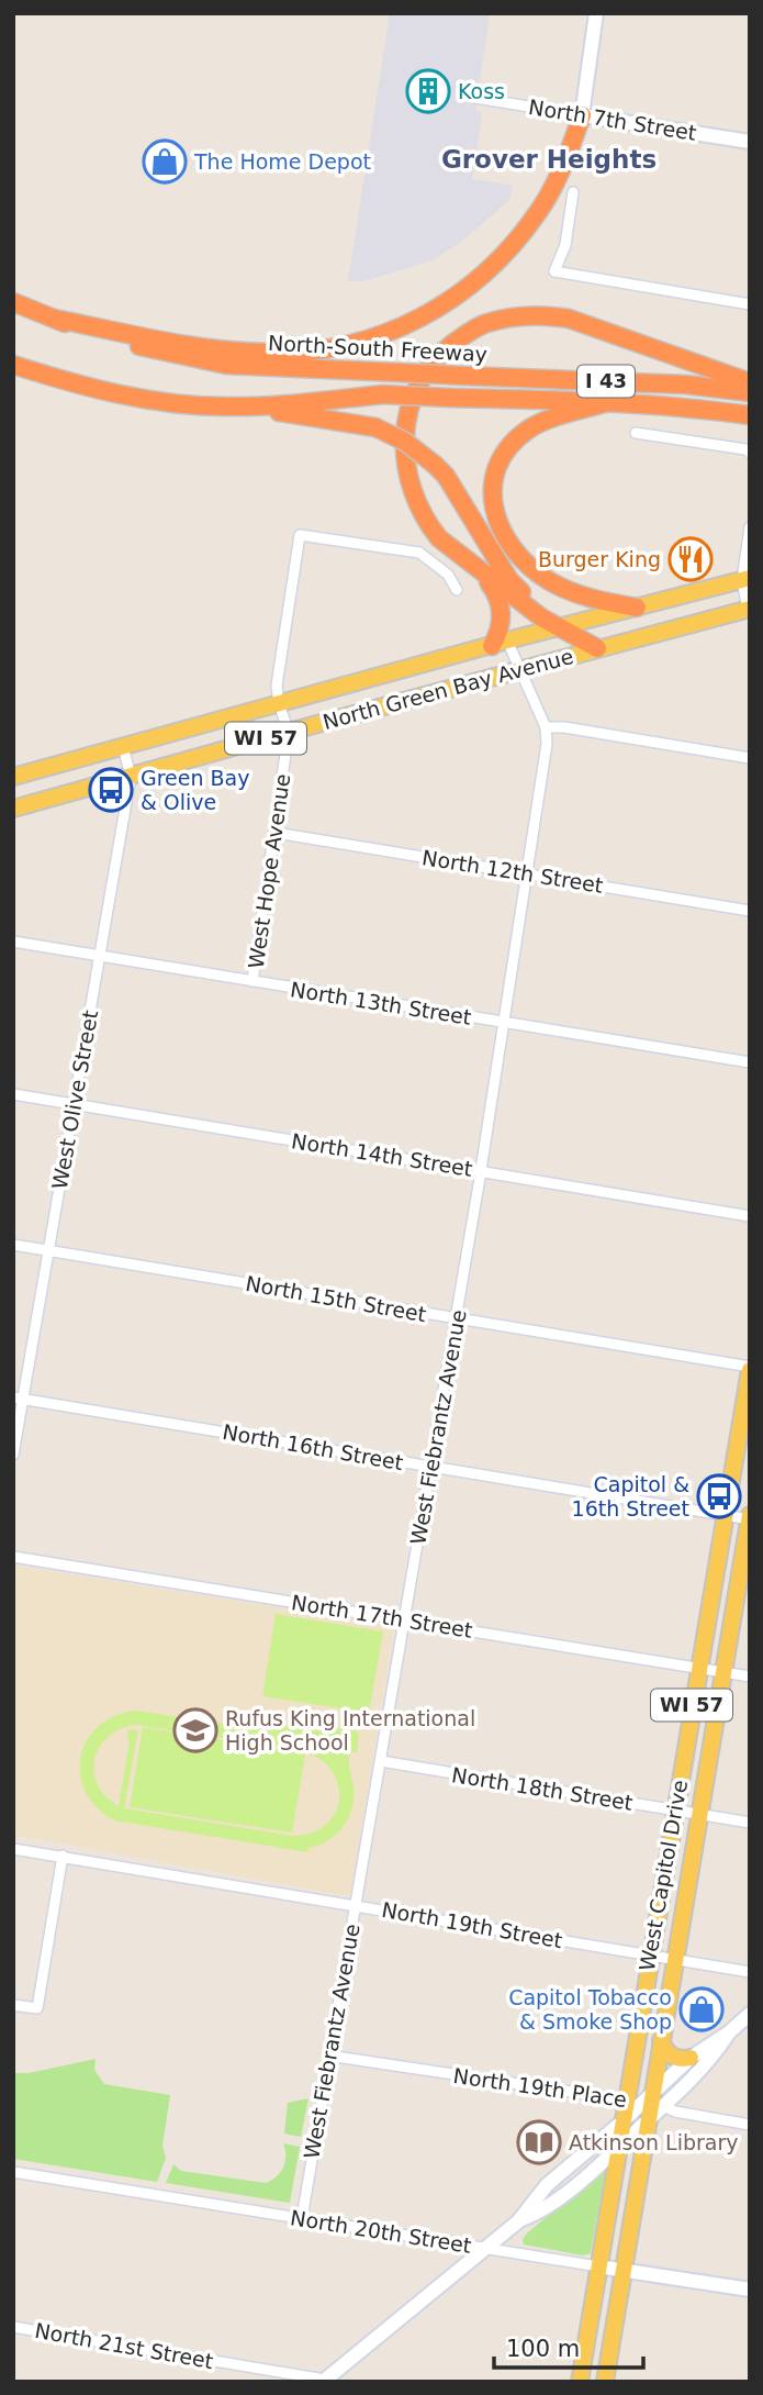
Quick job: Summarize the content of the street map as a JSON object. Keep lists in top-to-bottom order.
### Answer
{
  "streets": {
    "highway": ["North-South Freeway", "I 43"],
    "main road": ["North Green Bay Avenue", "WI 57", "West Capitol Drive"],
    "street": [
      "North 7th Street",
      "West Hope Avenue",
      "North 12th Street",
      "North 13th Street",
      "West Olive Street",
      "North 14th Street",
      "North 15th Street",
      "West Fiebrantz Avenue",
      "North 16th Street",
      "North 17th Street",
      "North 18th Street",
      "North 19th Street",
      "North 19th Place",
      "North 20th Street",
      "North 21st Street"
    ]
  },
  "crossings": [
    ["North Green Bay Avenue", "West Hope Avenue"],
    ["North Green Bay Avenue", "West Olive Street"],
    ["North Green Bay Avenue", "West Fiebrantz Avenue"],
    ["West Hope Avenue", "North 12th Street"],
    ["West Hope Avenue", "North 13th Street"],
    ["North 12th Street", "West Fiebrantz Avenue"],
    ["North 13th Street", "West Olive Street"],
    ["North 13th Street", "West Fiebrantz Avenue"],
    ["West Olive Street", "North 14th Street"],
    ["West Olive Street", "North 15th Street"],
    ["West Olive Street", "North 16th Street"],
    ["North 14th Street", "West Fiebrantz Avenue"],
    ["North 15th Street", "West Fiebrantz Avenue"],
    ["North 15th Street", "West Capitol Drive"],
    ["West Fiebrantz Avenue", "North 16th Street"],
    ["West Fiebrantz Avenue", "North 17th Street"],
    ["West Fiebrantz Avenue", "North 18th Street"],
    ["West Fiebrantz Avenue", "North 19th Street"],
    ["West Fiebrantz Avenue", "North 19th Place"],
    ["West Fiebrantz Avenue", "North 20th Street"],
    ["North 16th Street", "West Capitol Drive"],
    ["North 17th Street", "West Capitol Drive"],
    ["North 18th Street", "West Capitol Drive"],
    ["West Capitol Drive", "North 19th Street"],
    ["West Capitol Drive", "North 19th Place"],
    ["West Capitol Drive", "North 20th Street"]
  ],
  "districts": ["Grover Heights"],
  "places": {
    "building": ["Koss"],
    "shop": ["The Home Depot", "Capitol Tobacco & Smoke Shop"],
    "restaurant": ["Burger King"],
    "bus stop": ["Green Bay & Olive", "Capitol & 16th Street"],
    "school or university": ["Rufus King International High School"],
    "library": ["Atkinson Library"]
  },
  "scale_bar": "100 m"
}
